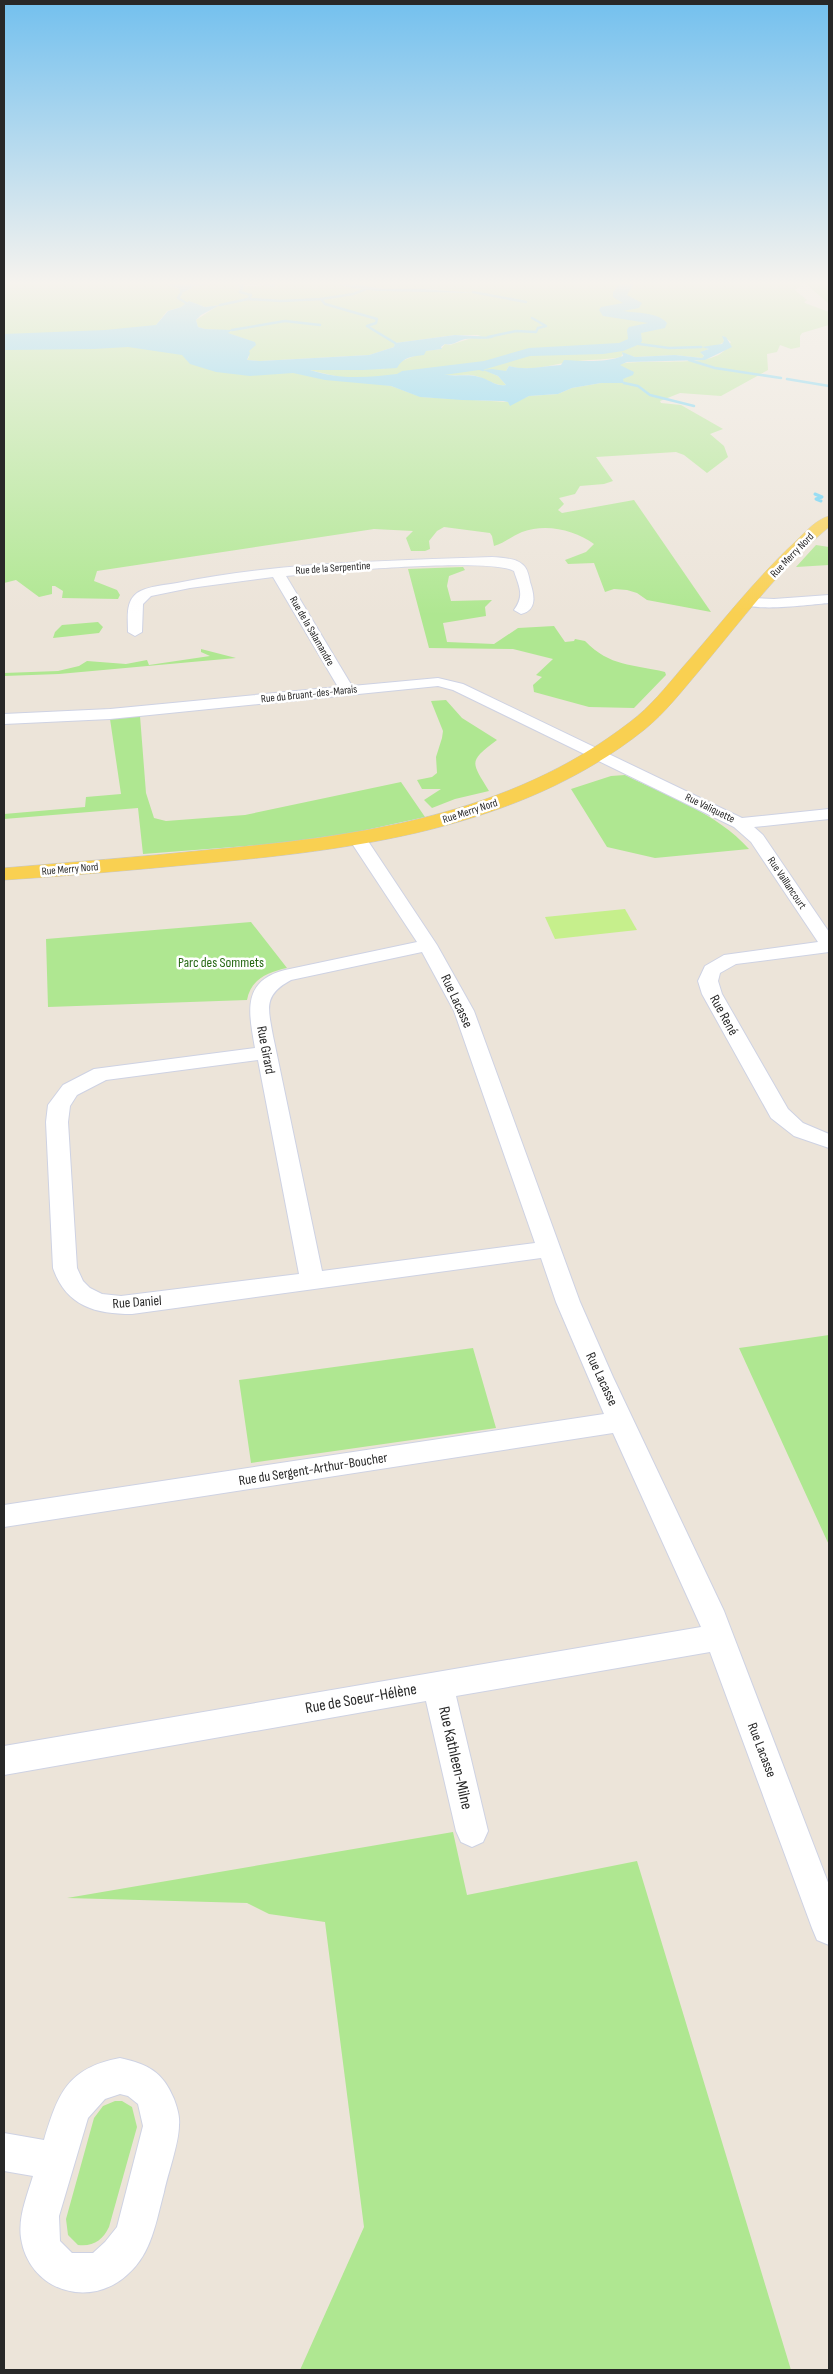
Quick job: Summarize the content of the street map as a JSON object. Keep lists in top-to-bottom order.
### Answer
{
  "streets": {
    "main road": ["Rue Merry Nord"],
    "street": [
      "Rue de la Serpentine",
      "Rue de la Salamandre",
      "Rue du Bruant-des-Marais",
      "Rue Valiquette",
      "Rue Vaillancourt",
      "Rue Lacasse",
      "Rue René",
      "Rue Girard",
      "Rue Daniel",
      "Rue du Sergent-Arthur-Boucher",
      "Rue de Soeur-Hélène",
      "Rue Kathleen-Milne"
    ]
  },
  "crossings": [
    ["Rue Merry Nord", "Rue du Bruant-des-Marais"],
    ["Rue Merry Nord", "Rue Valiquette"],
    ["Rue Merry Nord", "Rue Lacasse"],
    ["Rue de la Serpentine", "Rue de la Salamandre"],
    ["Rue de la Salamandre", "Rue du Bruant-des-Marais"],
    ["Rue du Bruant-des-Marais", "Rue Valiquette"],
    ["Rue Valiquette", "Rue Vaillancourt"],
    ["Rue Vaillancourt", "Rue René"],
    ["Rue Lacasse", "Rue Girard"],
    ["Rue Lacasse", "Rue Daniel"],
    ["Rue Lacasse", "Rue du Sergent-Arthur-Boucher"],
    ["Rue Lacasse", "Rue de Soeur-Hélène"],
    ["Rue Girard", "Rue Daniel"],
    ["Rue de Soeur-Hélène", "Rue Kathleen-Milne"]
  ],
  "parks": ["Parc des Sommets"]
}
